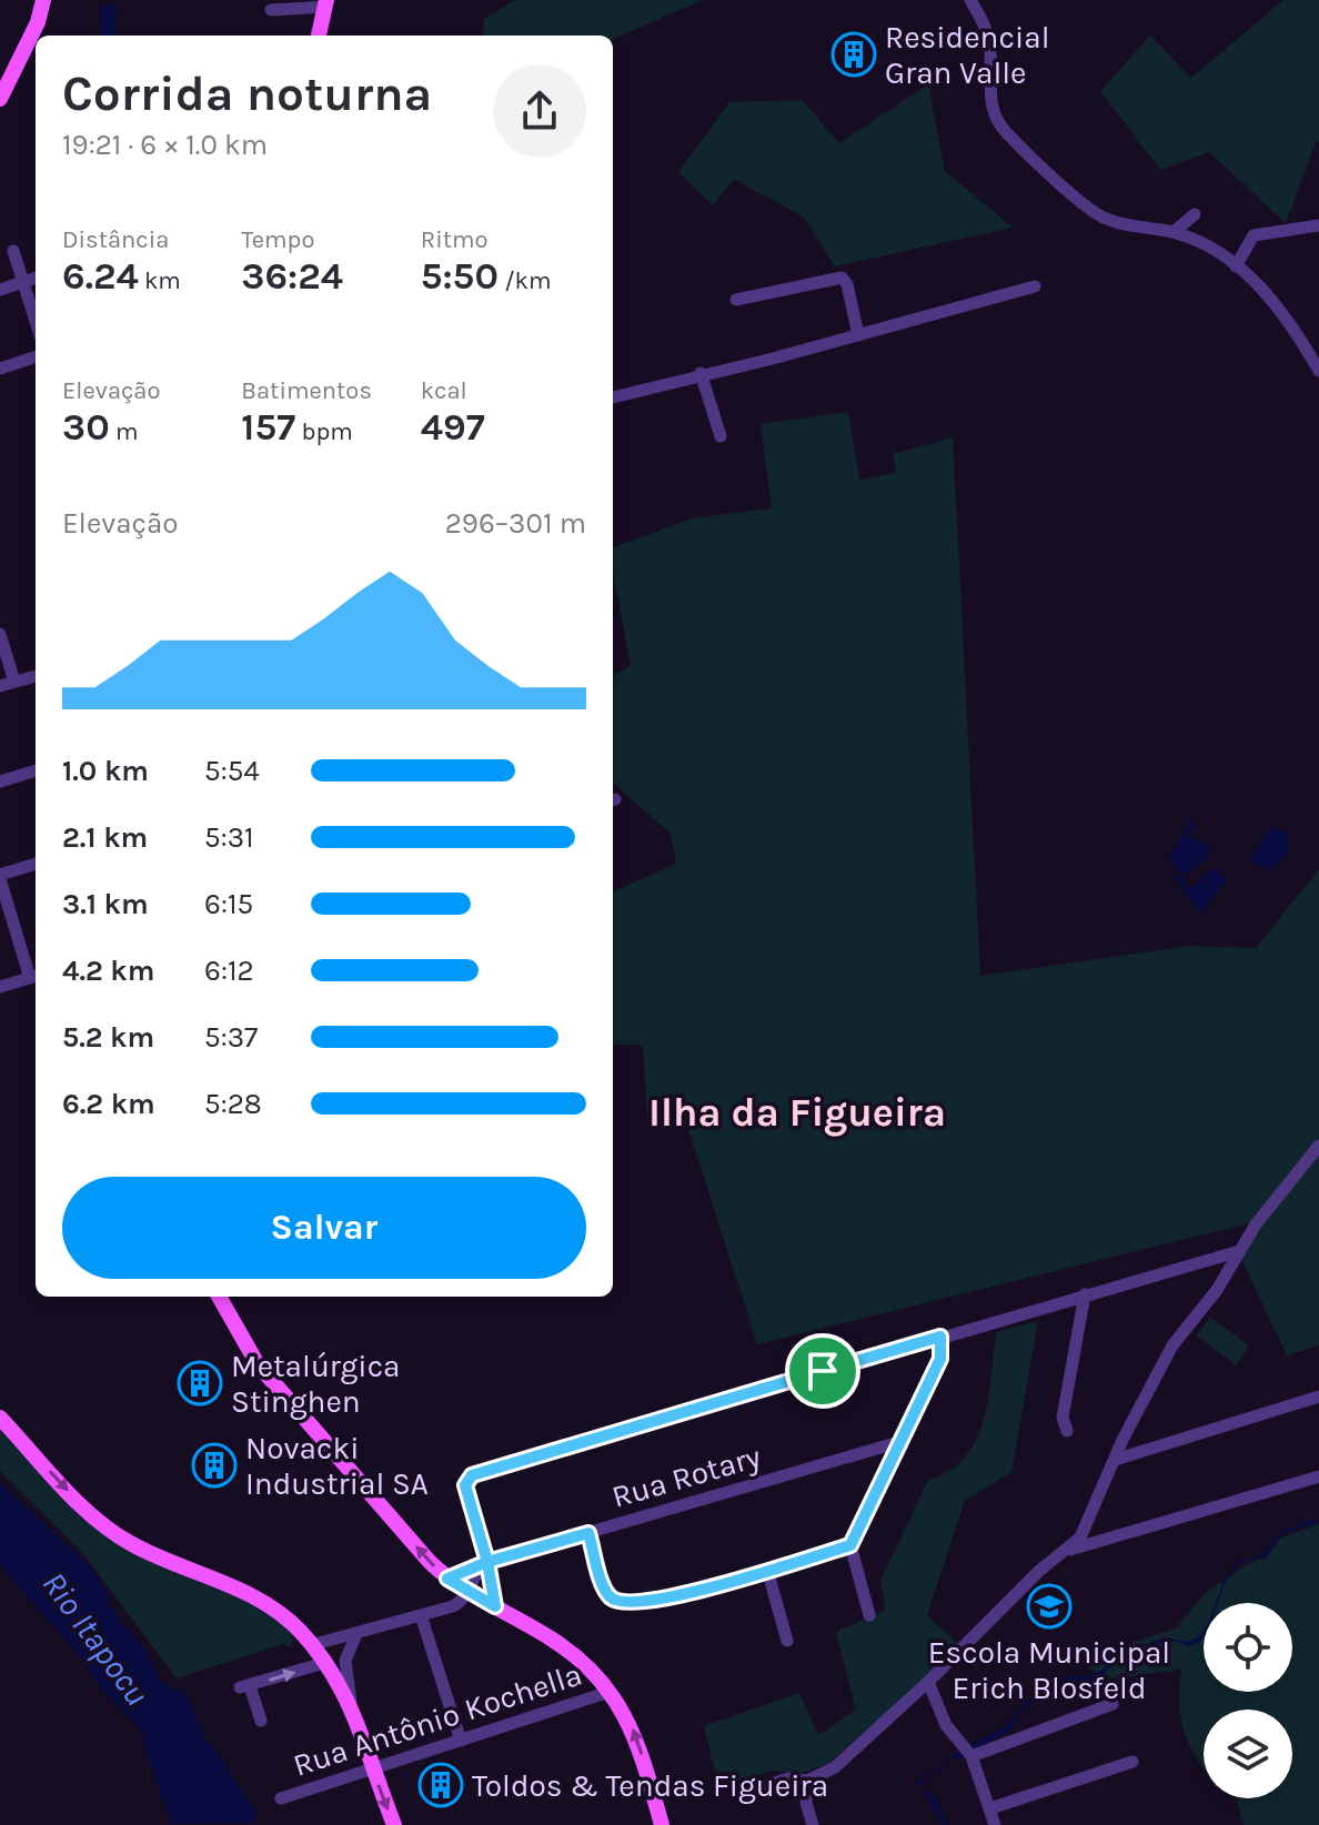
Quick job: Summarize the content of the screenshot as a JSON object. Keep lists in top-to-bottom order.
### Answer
{
  "streets": {
    "street": ["Rua Rotary", "Rua Antônio Kochella"]
  },
  "districts": ["Ilha da Figueira"],
  "water": ["Rio Itapocu"],
  "places": {
    "building": [
      "Residencial Gran Valle",
      "Metalúrgica Stinghen",
      "Novacki Industrial SA",
      "Toldos & Tendas Figueira"
    ],
    "school or university": ["Escola Municipal Erich Blosfeld"]
  },
  "page": {
    "heading": ["Corrida noturna", "19:21 · 6 × 1.0 km"],
    "stats": [
      ["Distância", "6.24 km"],
      ["Tempo", "36:24"],
      ["Ritmo", "5:50 /km"],
      ["Elevação", "30 m"],
      ["Batimentos", "157 bpm"],
      ["kcal", "497"]
    ],
    "chart": ["Elevação", "296–301 m"],
    "list": [
      {
        "name": "1.0 km",
        "note": "5:54"
      },
      {
        "name": "2.1 km",
        "note": "5:31"
      },
      {
        "name": "3.1 km",
        "note": "6:15"
      },
      {
        "name": "4.2 km",
        "note": "6:12"
      },
      {
        "name": "5.2 km",
        "note": "5:37"
      },
      {
        "name": "6.2 km",
        "note": "5:28"
      }
    ],
    "buttons": "Salvar"
  }
}
